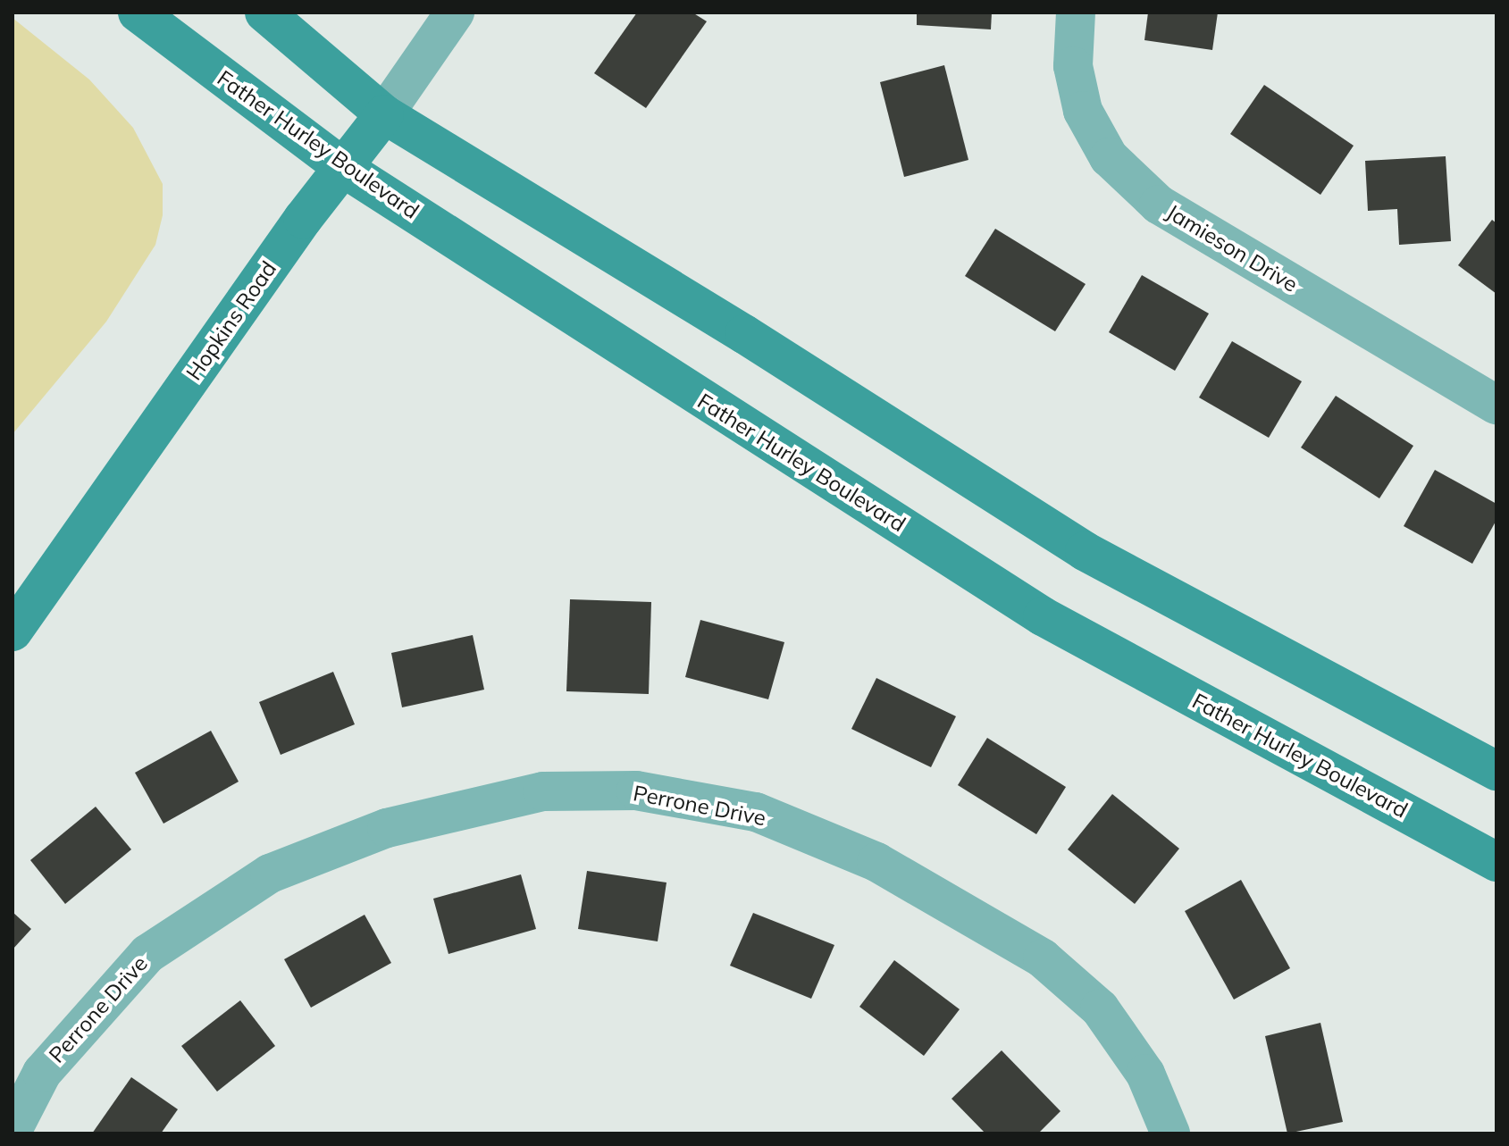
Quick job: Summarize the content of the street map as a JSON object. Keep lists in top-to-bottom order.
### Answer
{
  "streets": {
    "main road": ["Father Hurley Boulevard", "Hopkins Road"],
    "street": ["Jamieson Drive", "Perrone Drive"]
  },
  "crossings": [
    ["Father Hurley Boulevard", "Hopkins Road"]
  ]
}
